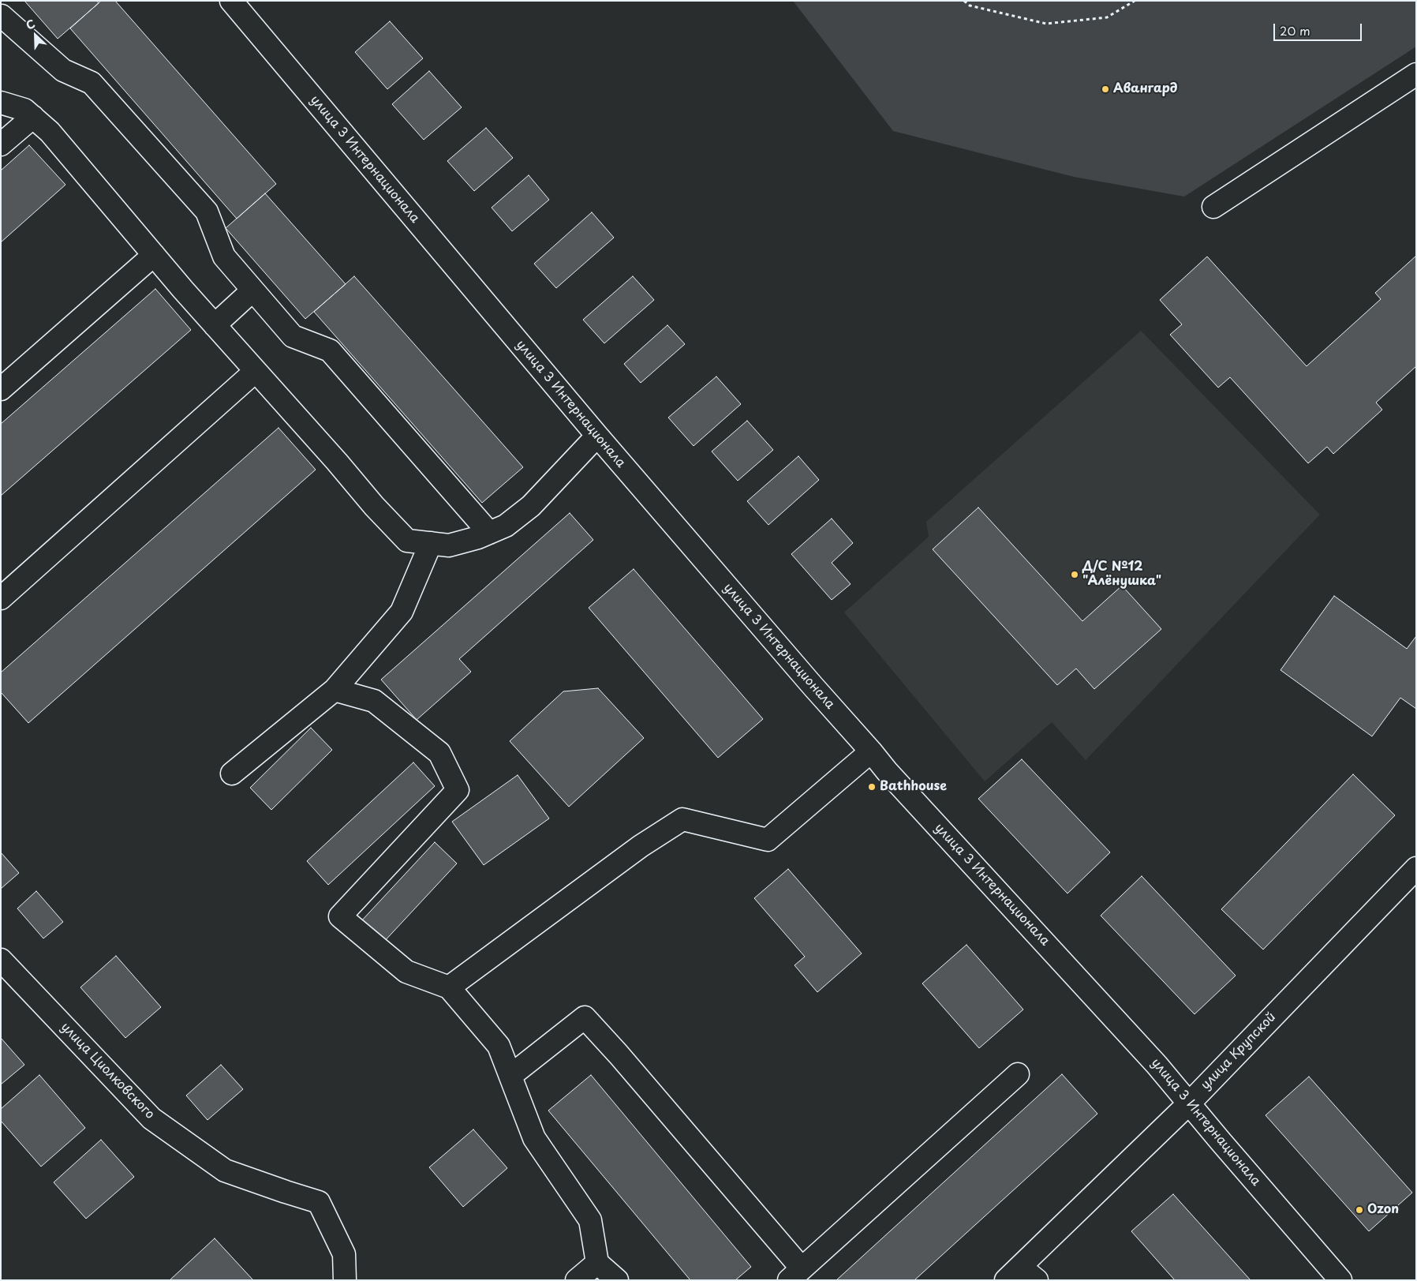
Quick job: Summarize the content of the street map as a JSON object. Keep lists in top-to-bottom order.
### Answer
{
  "streets": {
    "street": ["улица 3 Интернационала", "улица Крупской", "улица Циолковского"]
  },
  "crossings": [
    ["улица 3 Интернационала", "улица Крупской"]
  ],
  "places": [
    "Авангард",
    "Д/С №12 \"Алёнушка\"",
    "Bathhouse",
    "Ozon"
  ],
  "scale_bar": "20 m",
  "north": "top left"
}
